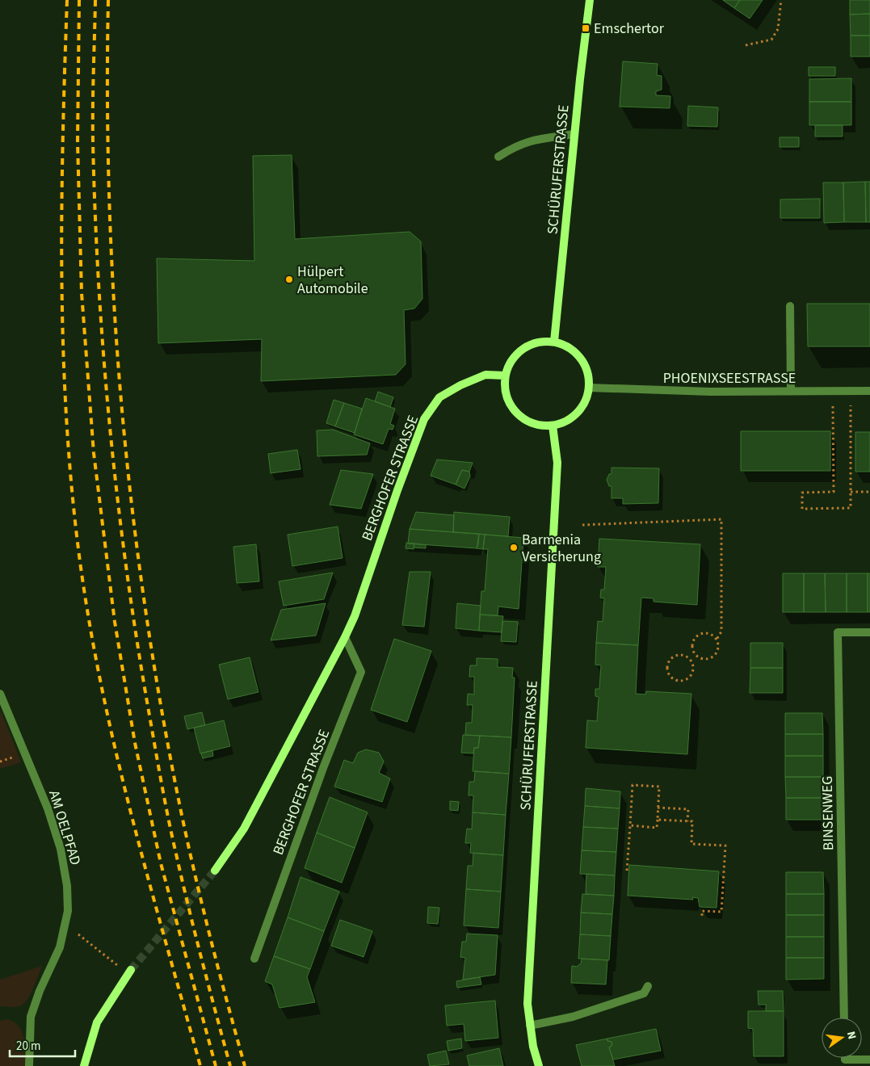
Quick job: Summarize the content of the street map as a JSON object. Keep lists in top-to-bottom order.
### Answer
{
  "streets": {
    "main road": ["SCHÜRUFERSTRASSE", "BERGHOFER STRASSE"],
    "street": ["PHOENIXSEESTRASSE", "BINSENWEG", "AM OELPFAD"]
  },
  "crossings": [
    ["SCHÜRUFERSTRASSE", "PHOENIXSEESTRASSE"],
    ["SCHÜRUFERSTRASSE", "BERGHOFER STRASSE"],
    ["PHOENIXSEESTRASSE", "BERGHOFER STRASSE"]
  ],
  "places": {
    "transit": ["Emschertor"],
    "other": ["Hülpert Automobile", "Barmenia Versicherung"]
  },
  "scale_bar": "20 m",
  "north": "right"
}
